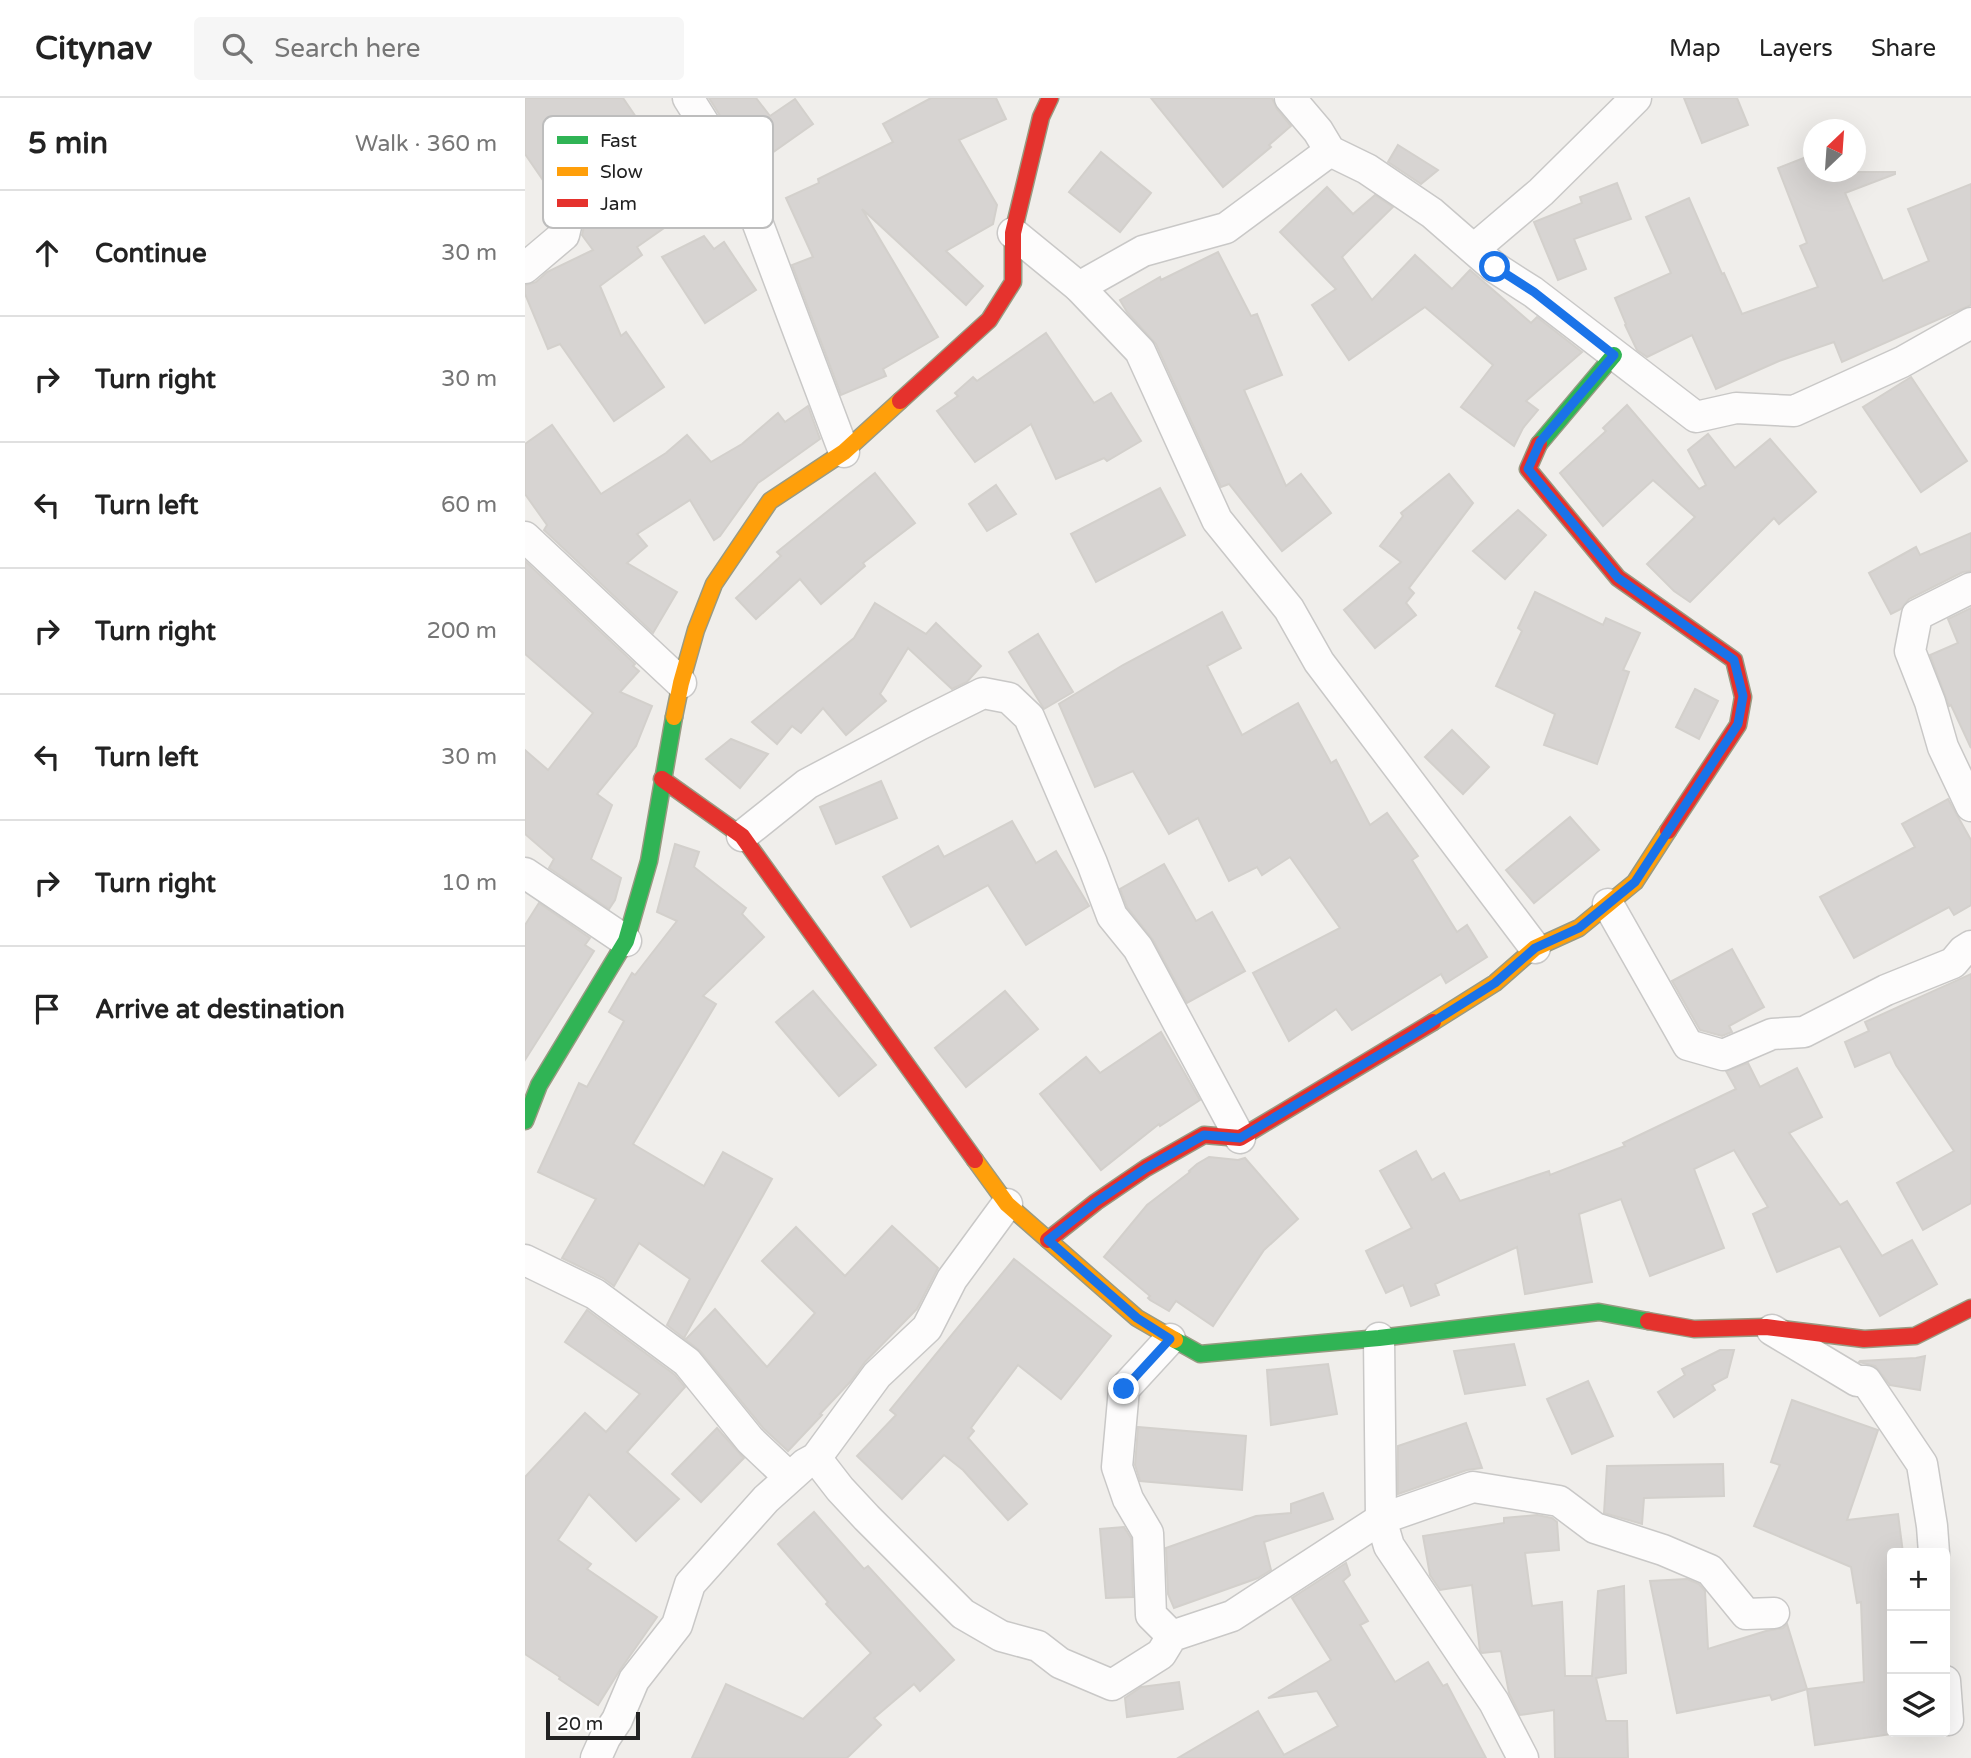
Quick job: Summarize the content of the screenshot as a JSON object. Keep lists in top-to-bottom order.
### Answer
{
  "legend": ["Fast", "Slow", "Jam"],
  "scale_bar": "20 m",
  "north": "top right",
  "page": {
    "header": "Citynav",
    "search": "Search here",
    "nav": ["Map", "Layers", "Share"],
    "heading": ["5 min", "Walk · 360 m"],
    "list": [
      ["Continue", "30 m"],
      ["Turn right", "30 m"],
      ["Turn left", "60 m"],
      ["Turn right", "200 m"],
      ["Turn left", "30 m"],
      ["Turn right", "10 m"],
      "Arrive at destination"
    ],
    "map_buttons": ["+", "−"],
    "scale": "20 m"
  }
}
